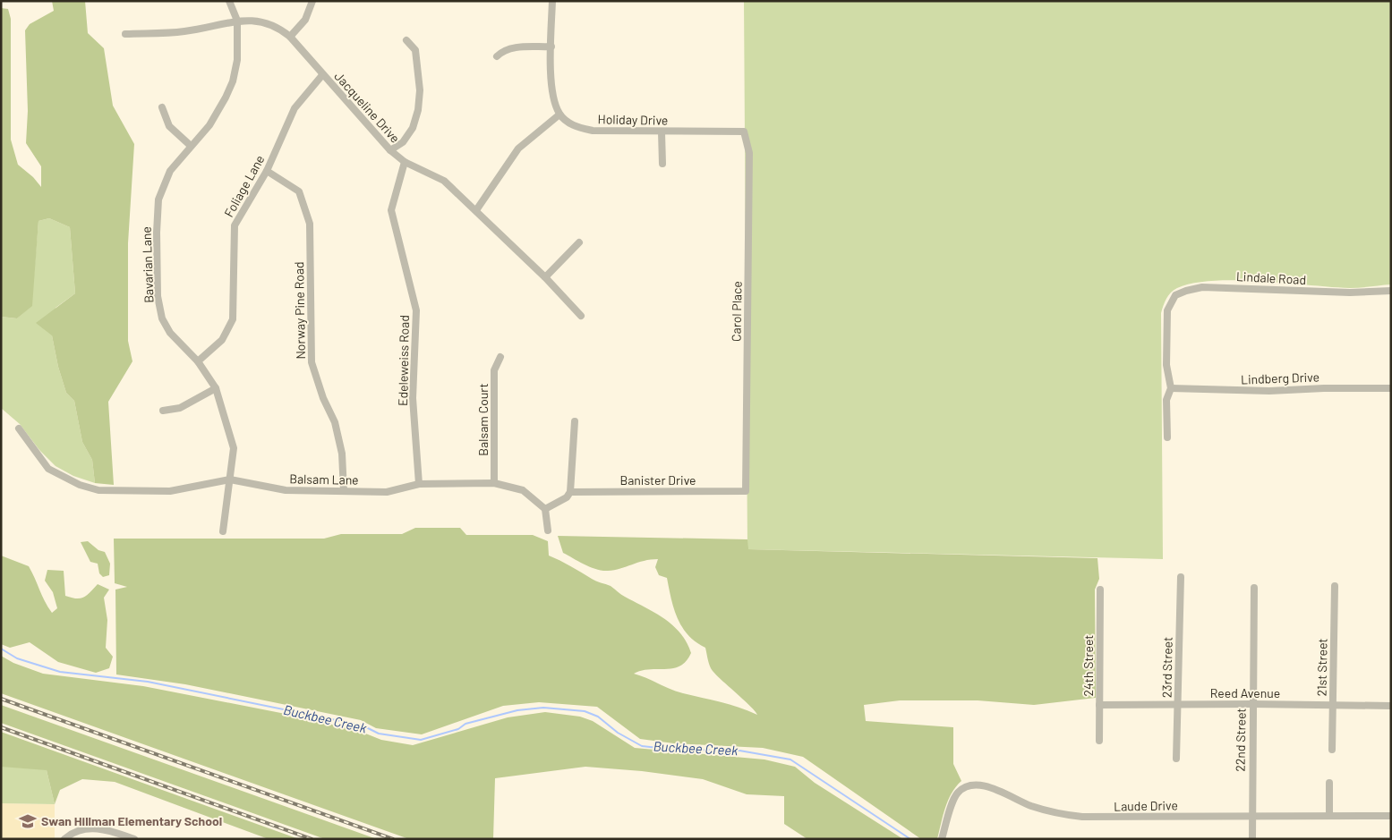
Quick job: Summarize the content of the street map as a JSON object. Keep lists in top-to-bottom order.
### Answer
{
  "streets": {
    "street": [
      "Jacqueline Drive",
      "Holiday Drive",
      "Foliage Lane",
      "Bavarian Lane",
      "Lindale Road",
      "Norway Pine Road",
      "Carol Place",
      "Edeleweiss Road",
      "Lindberg Drive",
      "Balsam Court",
      "Balsam Lane",
      "Banister Drive",
      "24th Street",
      "23rd Street",
      "21st Street",
      "Reed Avenue",
      "22nd Street",
      "Laude Drive"
    ]
  },
  "crossings": [
    ["Jacqueline Drive", "Foliage Lane"],
    ["Jacqueline Drive", "Bavarian Lane"],
    ["Jacqueline Drive", "Edeleweiss Road"],
    ["Holiday Drive", "Carol Place"],
    ["Foliage Lane", "Bavarian Lane"],
    ["Foliage Lane", "Norway Pine Road"],
    ["Bavarian Lane", "Balsam Lane"],
    ["Lindale Road", "Lindberg Drive"],
    ["Norway Pine Road", "Balsam Lane"],
    ["Carol Place", "Banister Drive"],
    ["Edeleweiss Road", "Balsam Lane"],
    ["Balsam Court", "Balsam Lane"],
    ["24th Street", "Reed Avenue"],
    ["23rd Street", "Reed Avenue"],
    ["21st Street", "Reed Avenue"],
    ["Reed Avenue", "22nd Street"],
    ["22nd Street", "Laude Drive"]
  ],
  "water": ["Buckbee Creek"],
  "places": {
    "school or university": ["Swan Hillman Elementary School"]
  }
}
